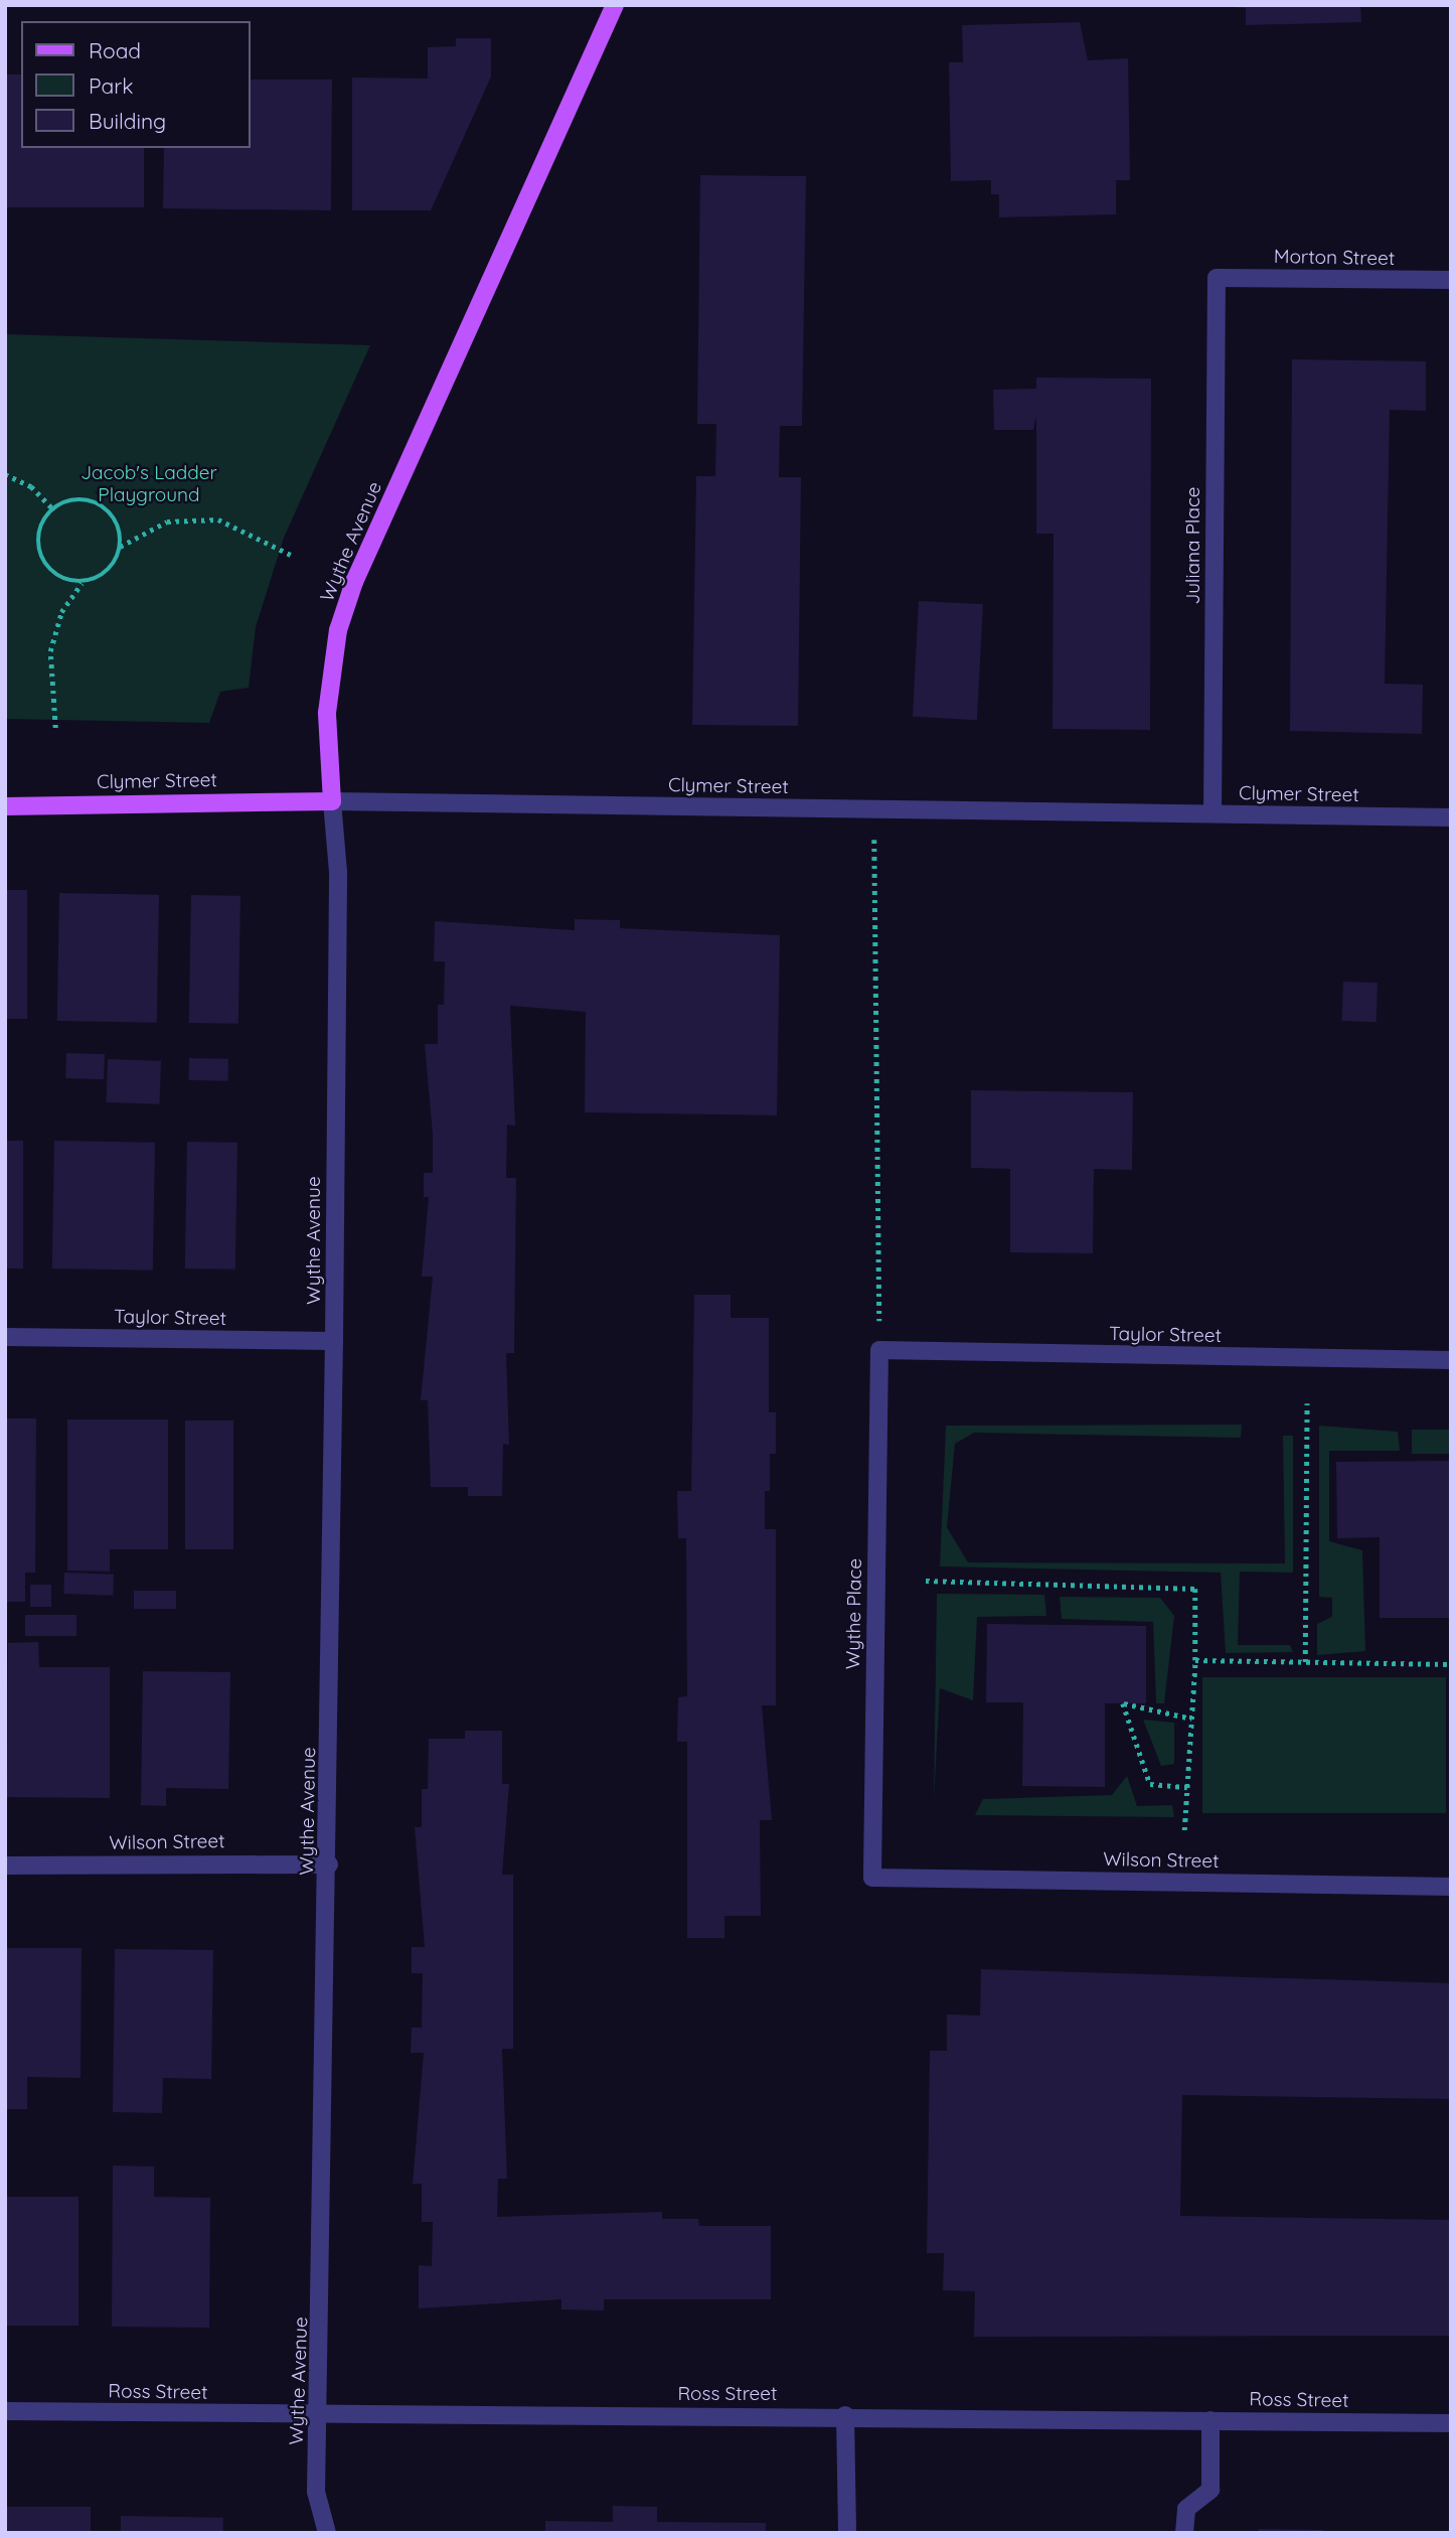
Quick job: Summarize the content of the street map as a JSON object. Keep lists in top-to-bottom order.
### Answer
{
  "streets": {
    "main road": ["Wythe Avenue", "Clymer Street"],
    "street": [
      "Morton Street",
      "Juliana Place",
      "Taylor Street",
      "Wythe Place",
      "Wilson Street",
      "Ross Street"
    ]
  },
  "crossings": [
    ["Morton Street", "Juliana Place"],
    ["Wythe Avenue", "Clymer Street"],
    ["Wythe Avenue", "Taylor Street"],
    ["Wythe Avenue", "Wilson Street"],
    ["Wythe Avenue", "Ross Street"],
    ["Juliana Place", "Clymer Street"],
    ["Taylor Street", "Wythe Place"],
    ["Wythe Place", "Wilson Street"]
  ],
  "parks": ["Jacob's Ladder Playground"],
  "legend": ["Road", "Park", "Building"]
}
